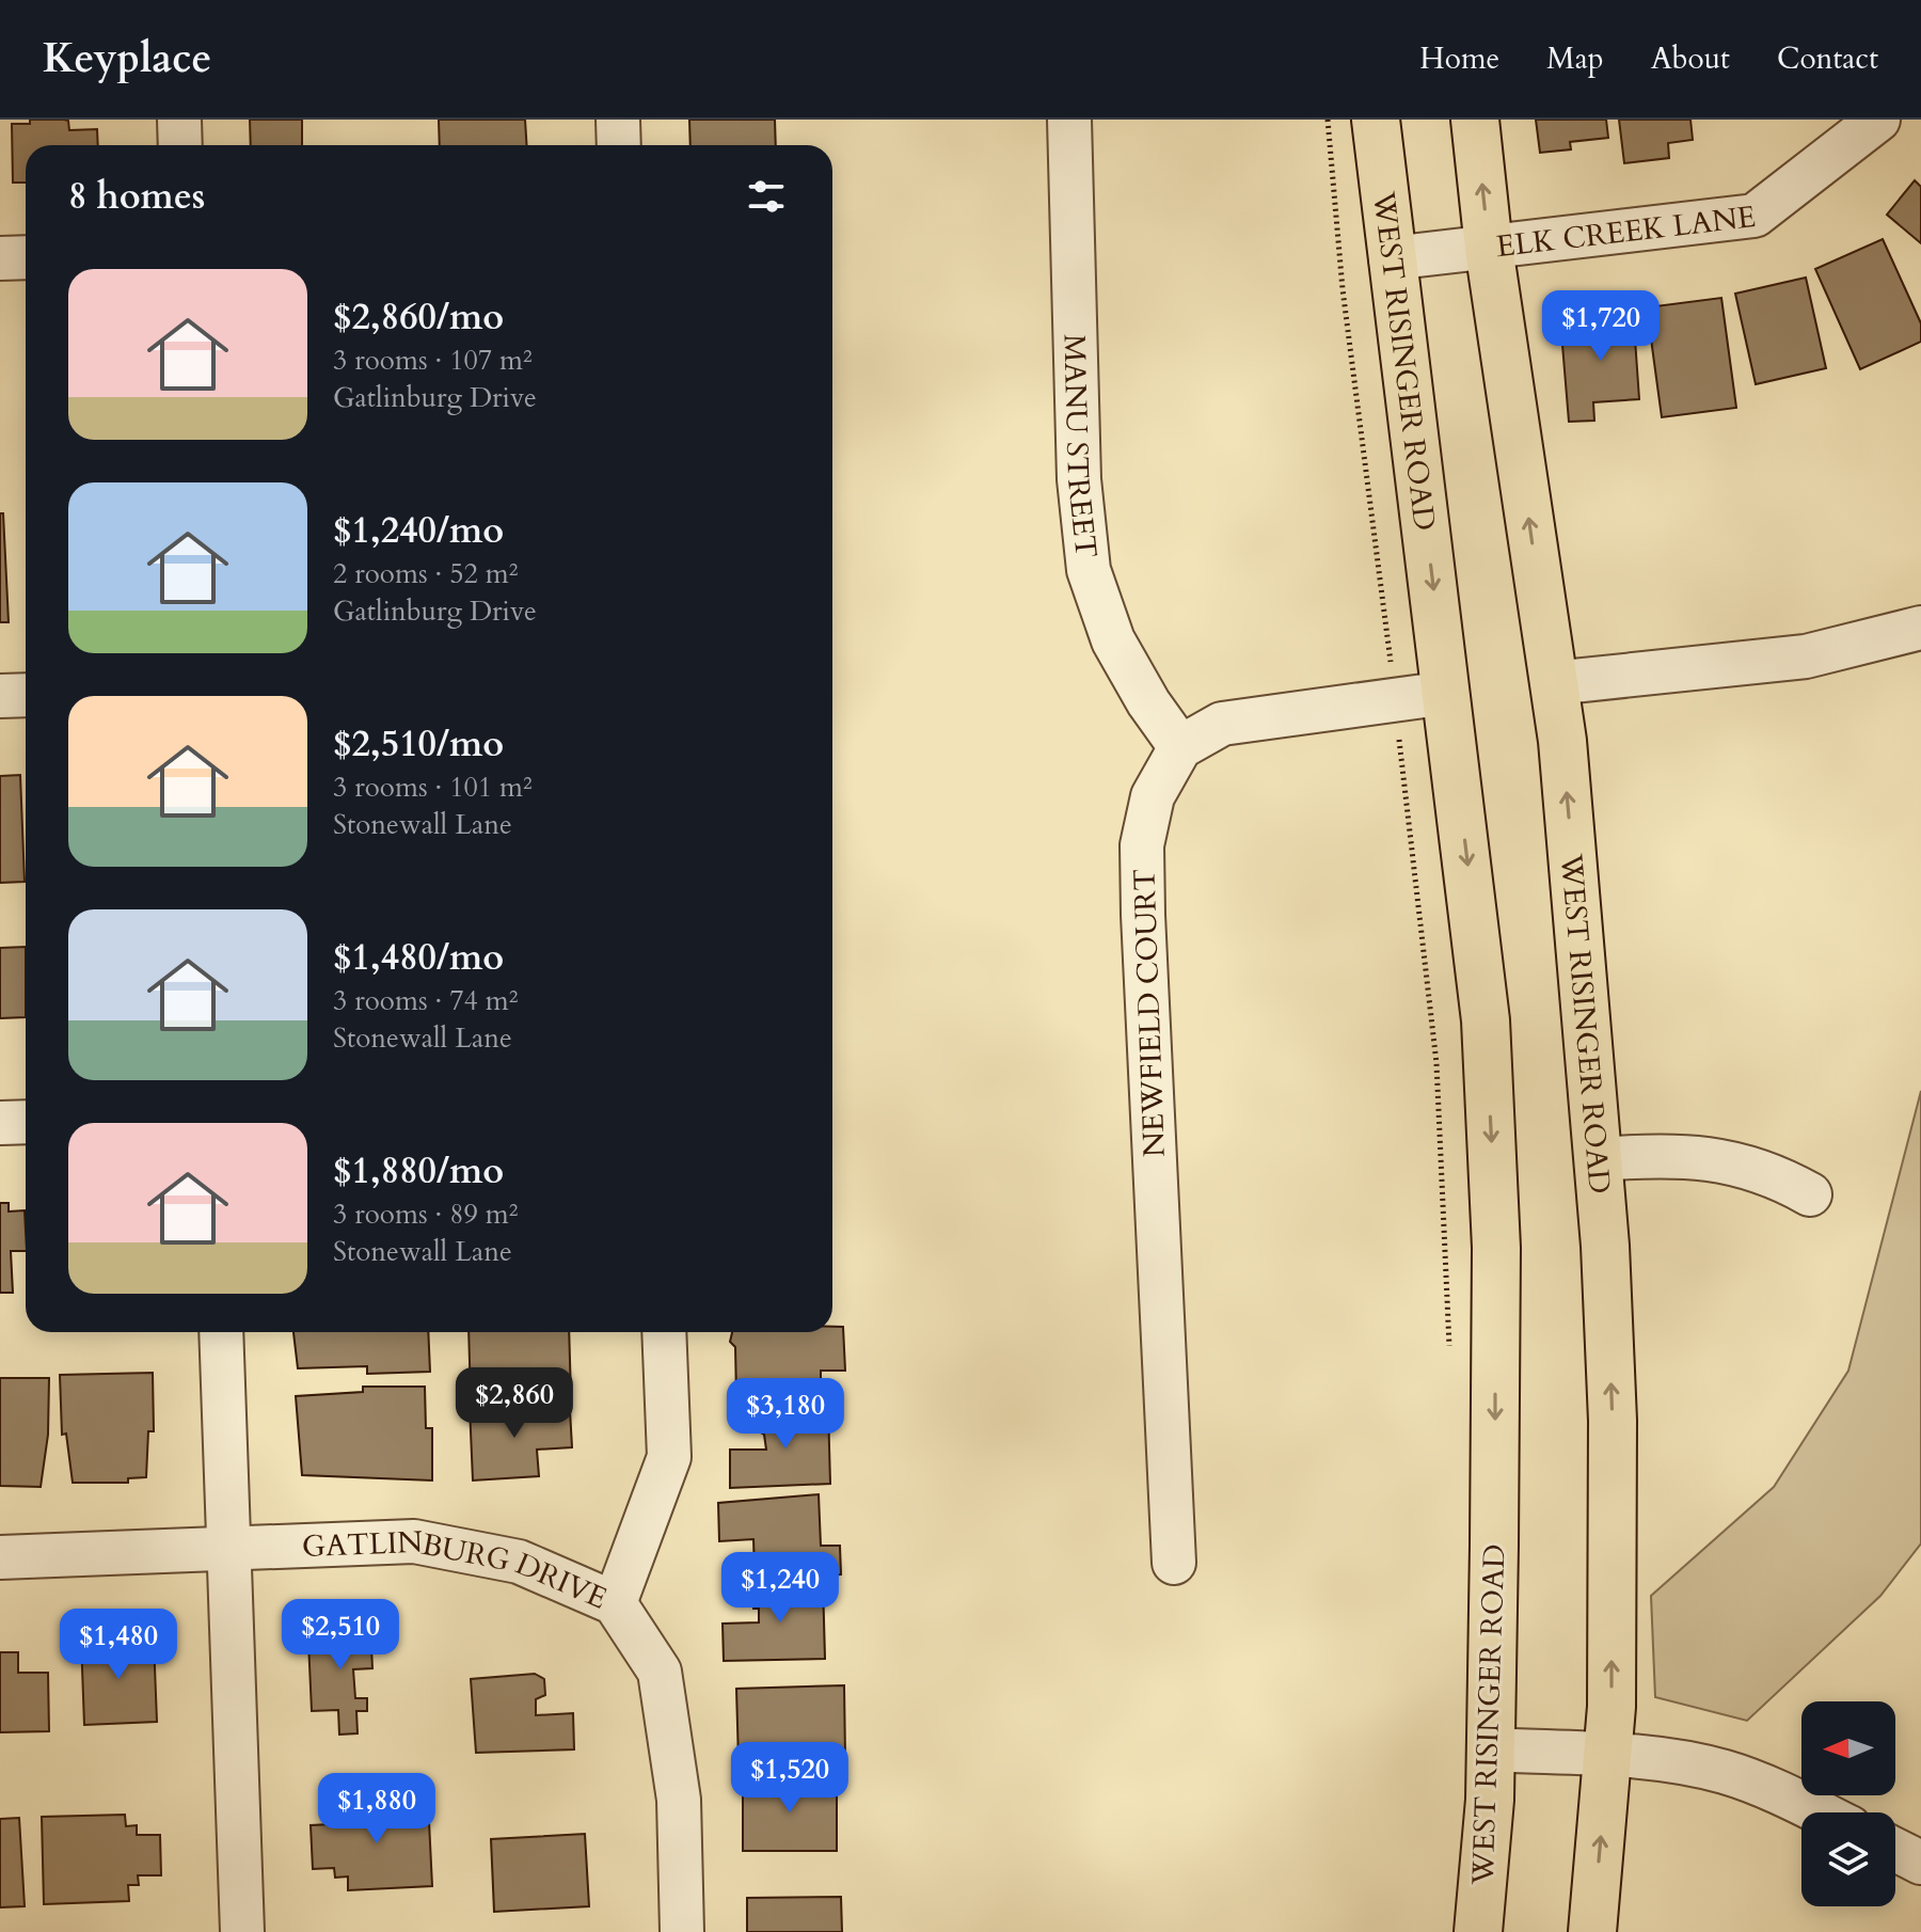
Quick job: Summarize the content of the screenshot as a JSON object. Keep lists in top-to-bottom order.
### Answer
{
  "streets": {
    "main road": ["WEST RISINGER ROAD"],
    "street": [
      "ELK CREEK LANE",
      "MANU STREET",
      "NEWFIELD COURT",
      "GATLINBURG DRIVE"
    ]
  },
  "crossings": [
    ["ELK CREEK LANE", "WEST RISINGER ROAD"],
    ["MANU STREET", "NEWFIELD COURT"]
  ],
  "north": "left",
  "page": {
    "header": "Keyplace",
    "nav": [
      "Home",
      "Map",
      "About",
      "Contact"
    ],
    "heading": "8 homes",
    "list": [
      {
        "name": "$2,860/mo",
        "note": "3 rooms · 107 m² · Gatlinburg Drive"
      },
      {
        "name": "$1,240/mo",
        "note": "2 rooms · 52 m² · Gatlinburg Drive"
      },
      {
        "name": "$2,510/mo",
        "note": "3 rooms · 101 m² · Stonewall Lane"
      },
      {
        "name": "$1,480/mo",
        "note": "3 rooms · 74 m² · Stonewall Lane"
      },
      {
        "name": "$1,880/mo",
        "note": "3 rooms · 89 m² · Stonewall Lane"
      }
    ],
    "price": [
      "$1,720",
      "$2,860",
      "$3,180",
      "$1,240",
      "$2,510",
      "$1,480",
      "$1,520",
      "$1,880"
    ]
  }
}
